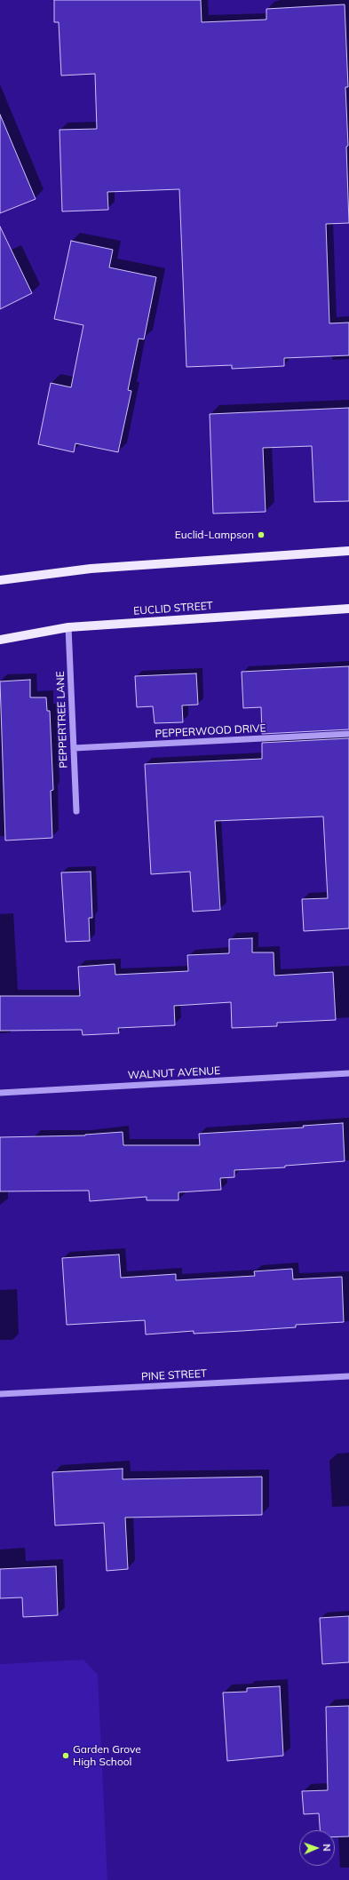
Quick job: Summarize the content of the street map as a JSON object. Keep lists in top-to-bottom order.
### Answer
{
  "streets": {
    "main road": ["EUCLID STREET"],
    "street": [
      "PEPPERTREE LANE",
      "PEPPERWOOD DRIVE",
      "WALNUT AVENUE",
      "PINE STREET"
    ]
  },
  "crossings": [
    ["EUCLID STREET", "PEPPERTREE LANE"],
    ["PEPPERTREE LANE", "PEPPERWOOD DRIVE"]
  ],
  "places": ["Euclid-Lampson", "Garden Grove High School"],
  "north": "right"
}
